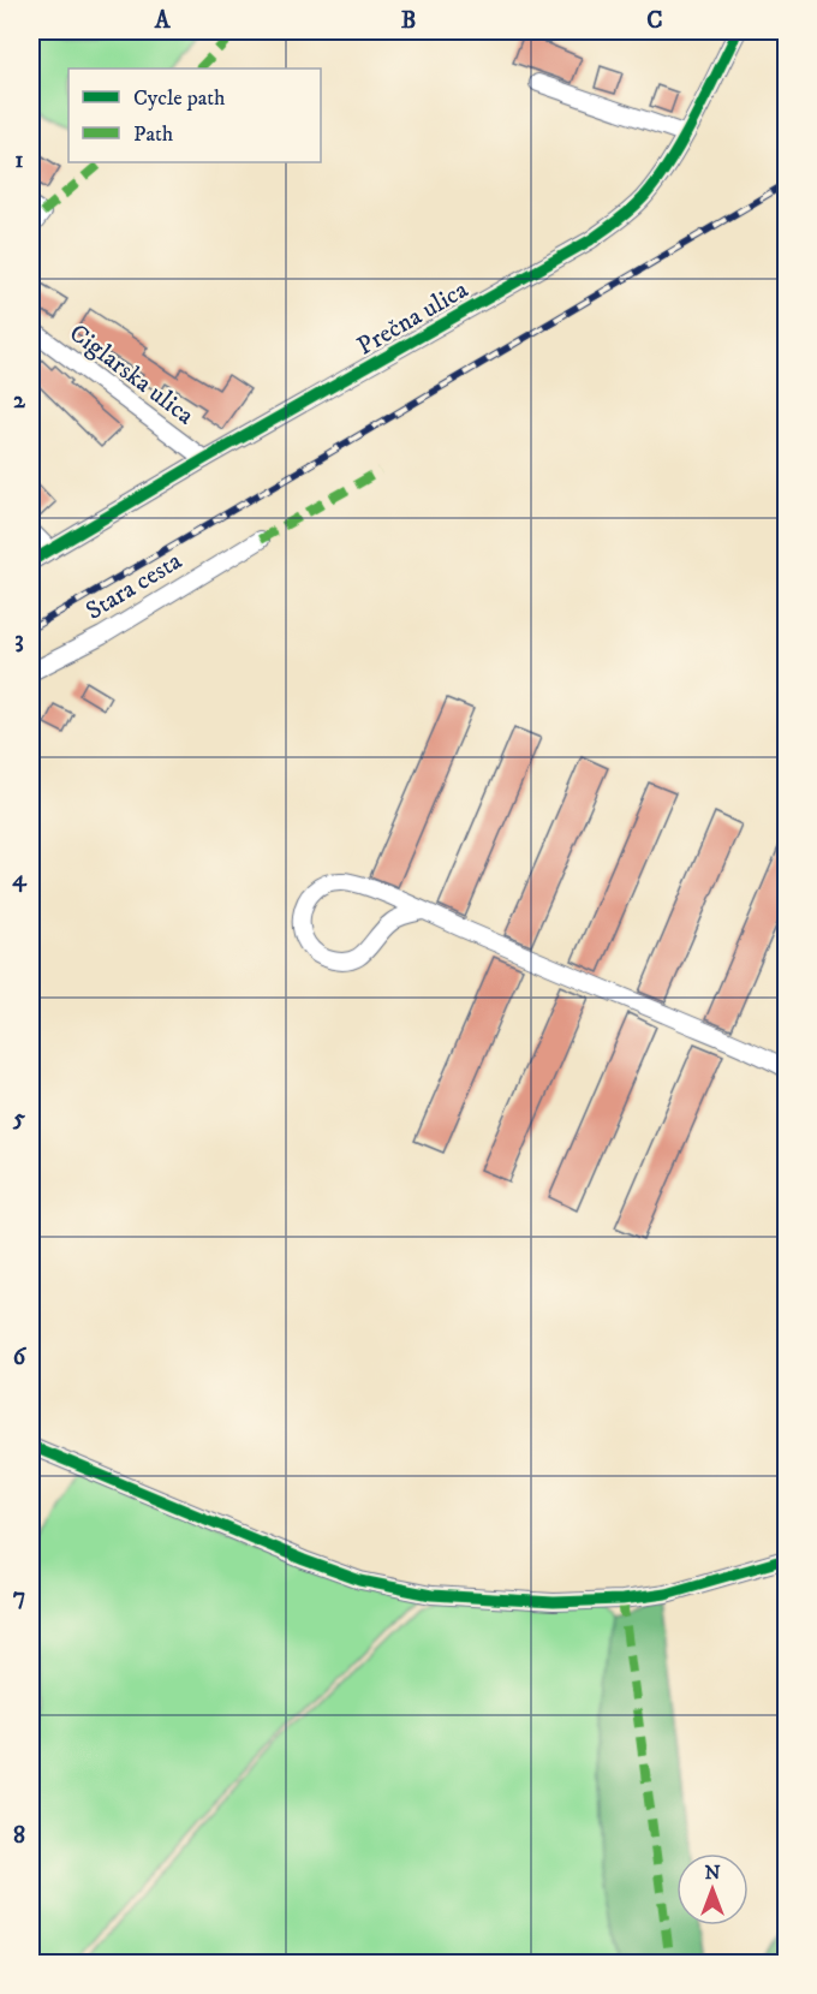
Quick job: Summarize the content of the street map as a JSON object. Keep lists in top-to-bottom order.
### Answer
{
  "streets": {
    "street": ["Prečna ulica", "Ciglarska ulica", "Stara cesta"]
  },
  "crossings": [
    ["Prečna ulica", "Ciglarska ulica"]
  ],
  "legend": ["Cycle path", "Path"],
  "north": "top",
  "grid": {
    "columns": ["A", "B", "C"],
    "rows": [
      "1",
      "2",
      "3",
      "4",
      "5",
      "6",
      "7",
      "8"
    ]
  }
}
